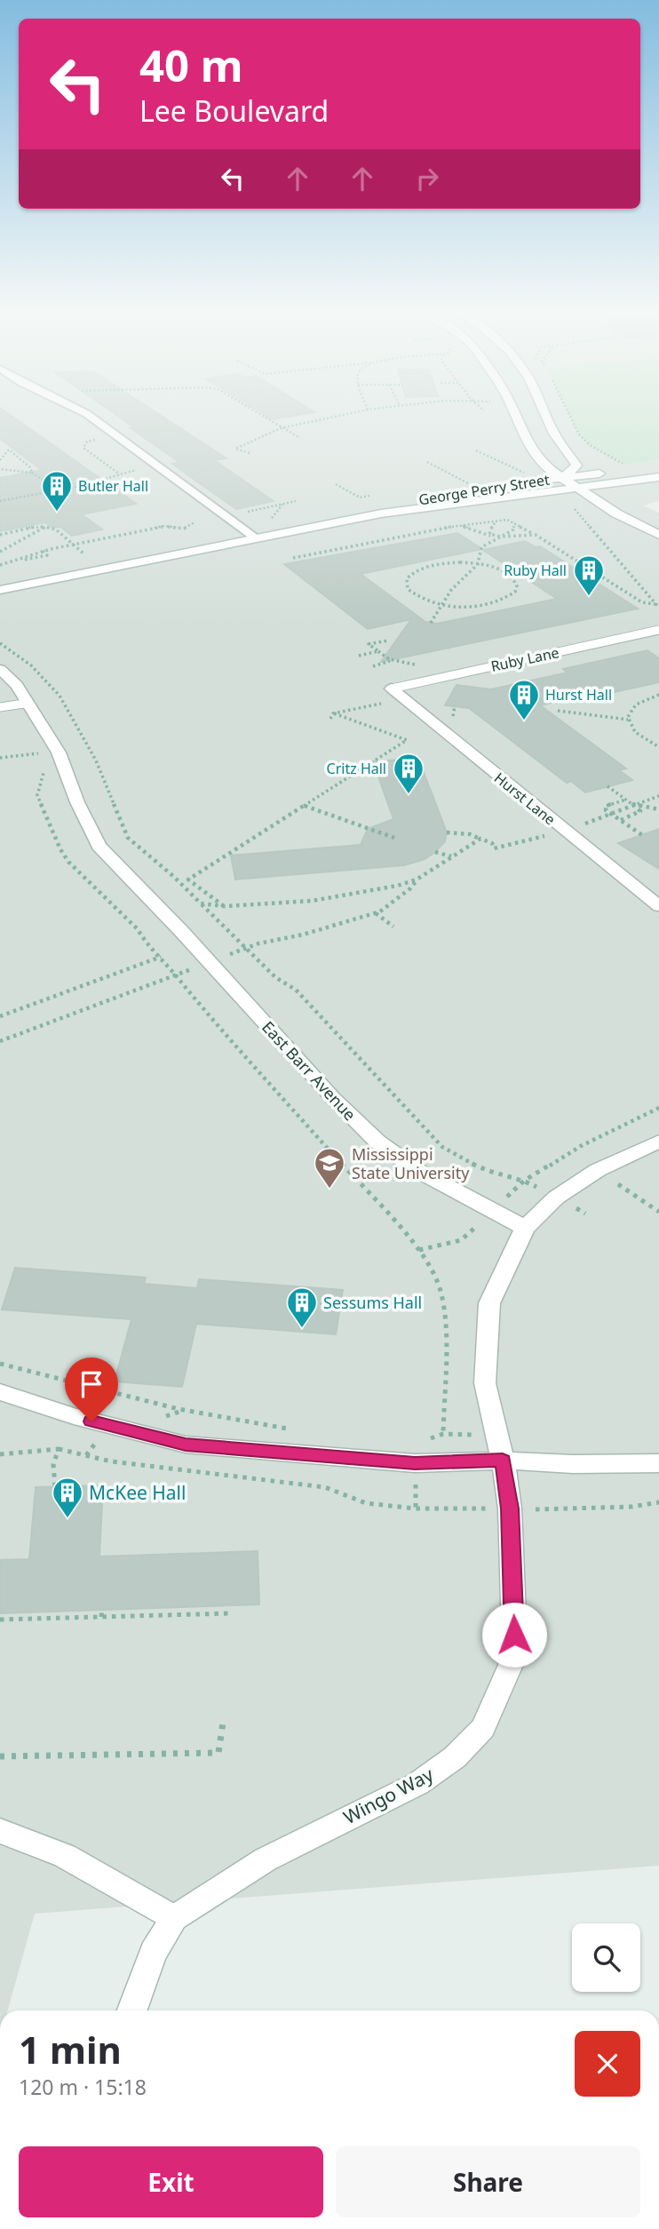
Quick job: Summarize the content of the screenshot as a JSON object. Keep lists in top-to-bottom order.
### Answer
{
  "streets": {
    "street": [
      "George Perry Street",
      "Hurst Lane",
      "East Barr Avenue",
      "Wingo Way"
    ],
    "lane": ["Ruby Lane"]
  },
  "crossings": [
    ["Ruby Lane", "Hurst Lane"]
  ],
  "places": {
    "building": [
      "Butler Hall",
      "Ruby Hall",
      "Hurst Hall",
      "Critz Hall",
      "Sessums Hall",
      "McKee Hall"
    ],
    "school or university": ["Mississippi State University"]
  },
  "page": {
    "turn": ["40 m", "Lee Boulevard"],
    "heading": ["1 min", "120 m · 15:18"],
    "buttons": ["Exit", "Share"]
  }
}
